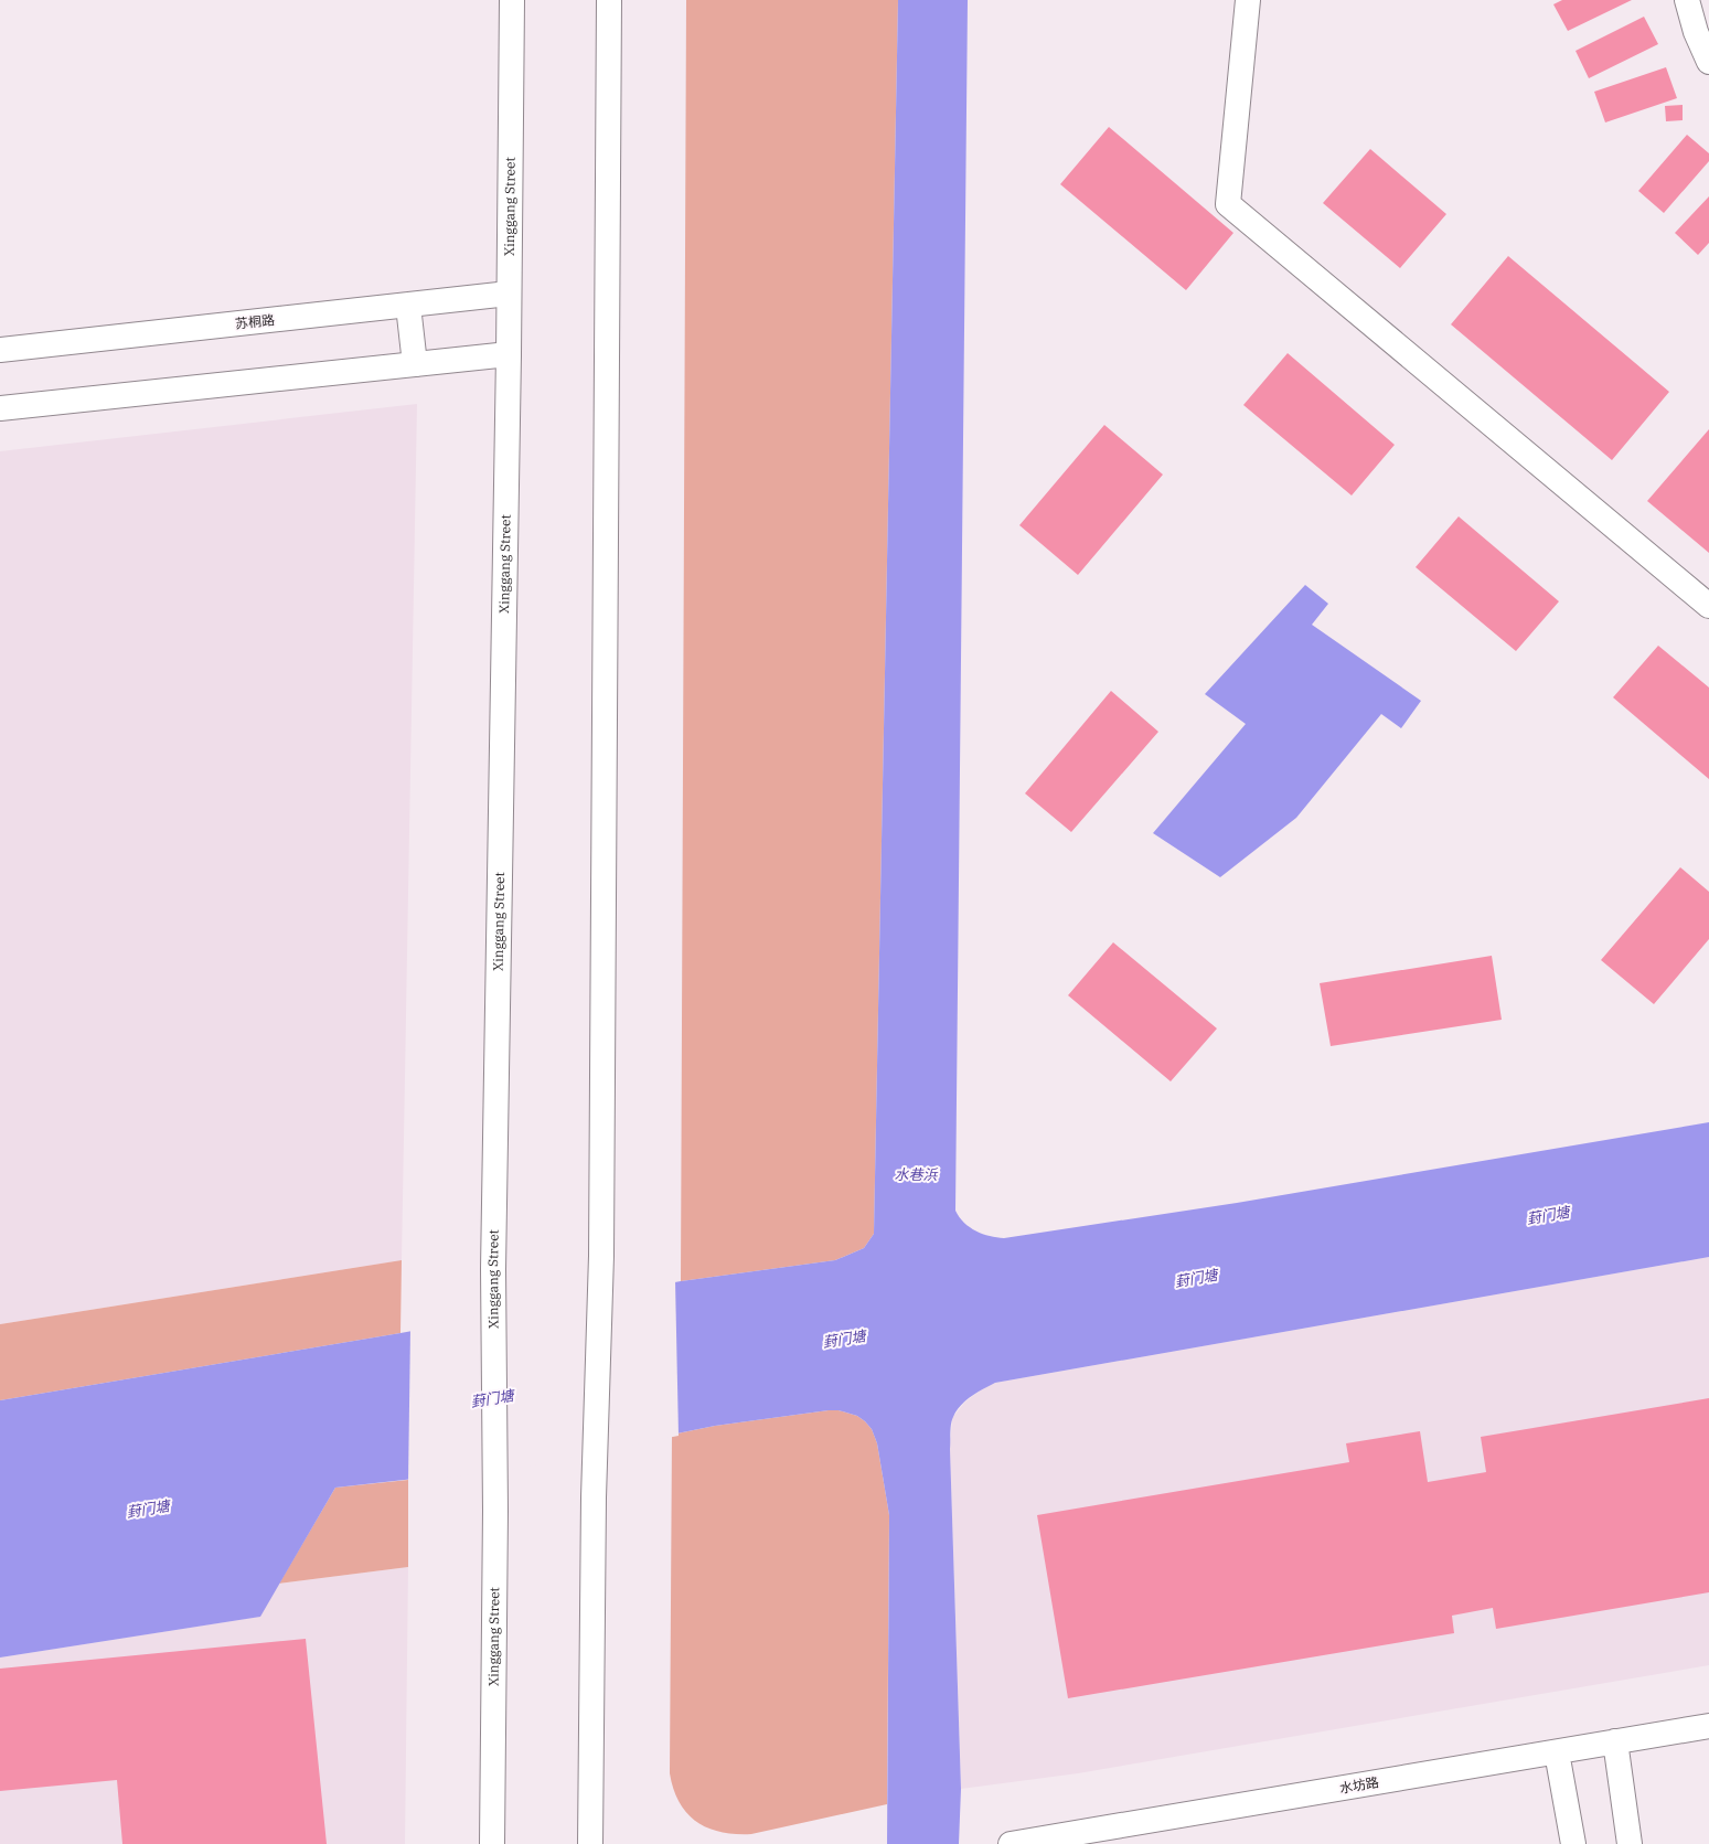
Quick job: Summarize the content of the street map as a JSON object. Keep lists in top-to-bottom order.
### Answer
{
  "streets": {
    "main road": ["Xinggang Street", "苏桐路", "水坊路"]
  },
  "crossings": [
    ["Xinggang Street", "苏桐路"]
  ],
  "water": ["水巷浜", "葑门塘"]
}
